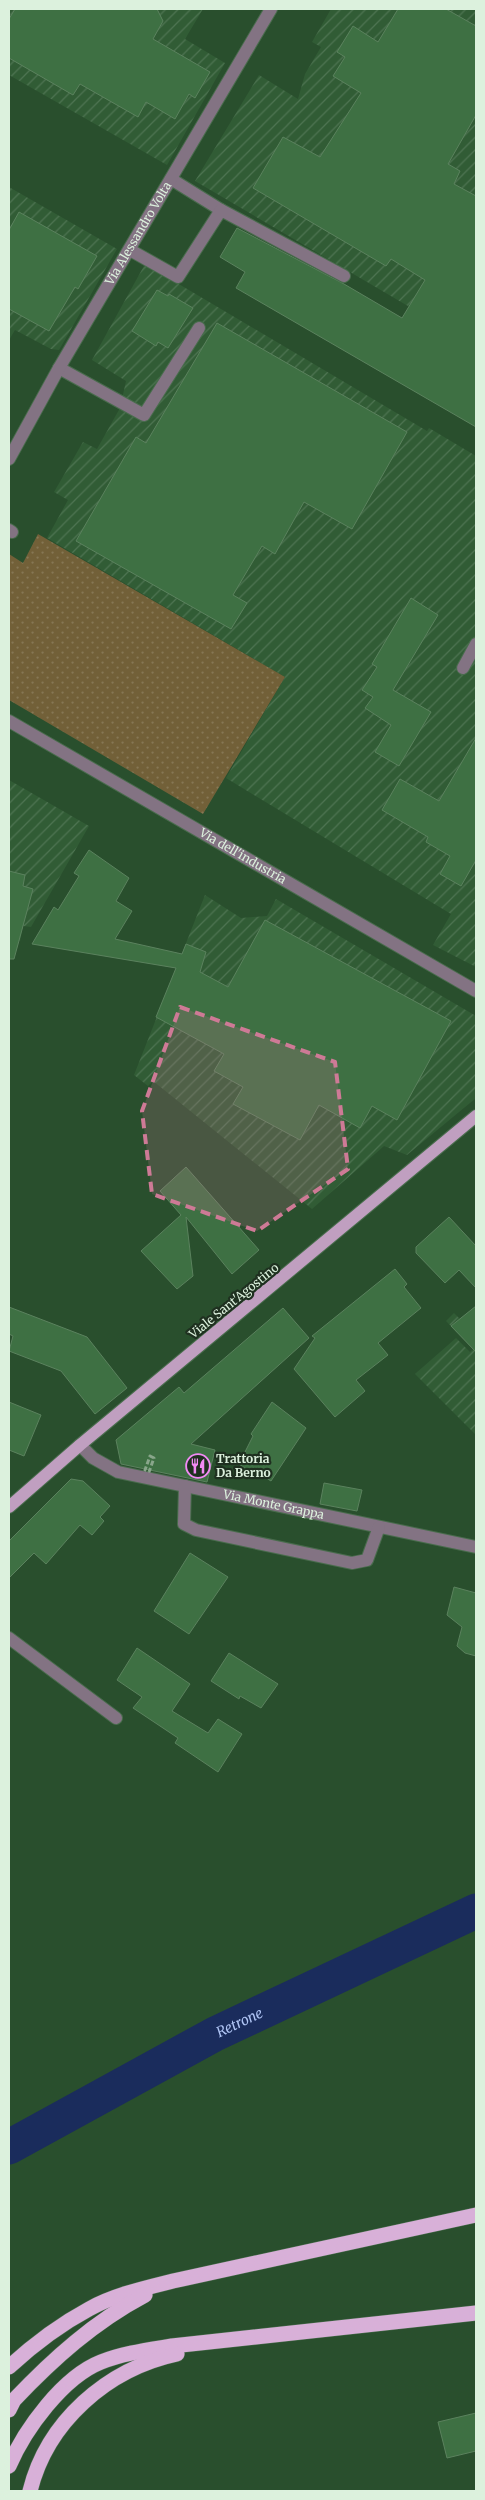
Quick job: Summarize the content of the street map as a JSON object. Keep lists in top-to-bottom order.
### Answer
{
  "streets": {
    "main road": ["Viale Sant'Agostino"],
    "street": ["Via Alessandro Volta", "Via dell'industria", "Via Monte Grappa"]
  },
  "crossings": [
    ["Viale Sant'Agostino", "Via Monte Grappa"]
  ],
  "water": ["Retrone"],
  "places": {
    "restaurant": ["Trattoria Da Berno"]
  }
}
